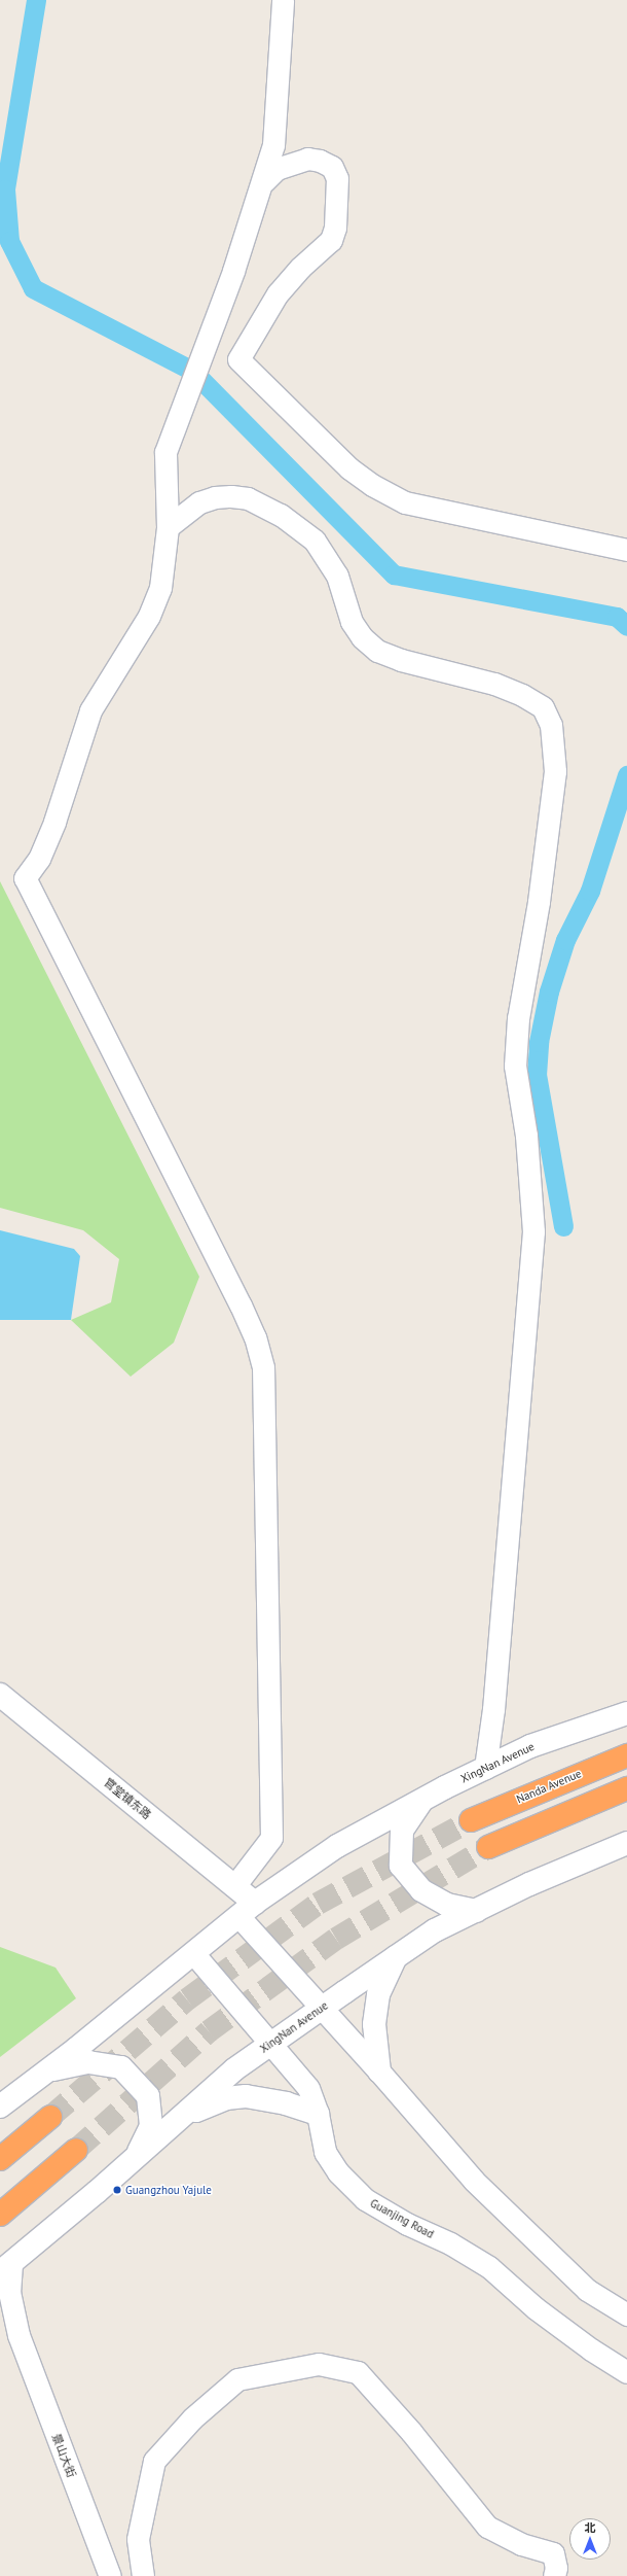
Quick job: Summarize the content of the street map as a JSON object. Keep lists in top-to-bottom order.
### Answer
{
  "streets": {
    "highway": ["Nanda Avenue"],
    "main road": ["XingNan Avenue", "官堂镇东路"],
    "street": ["Guanjing Road", "景山大街"]
  },
  "crossings": [
    ["XingNan Avenue", "官堂镇东路"],
    ["XingNan Avenue", "Guanjing Road"],
    ["XingNan Avenue", "景山大街"]
  ],
  "places": ["Guangzhou Yajule"],
  "north": "top"
}
